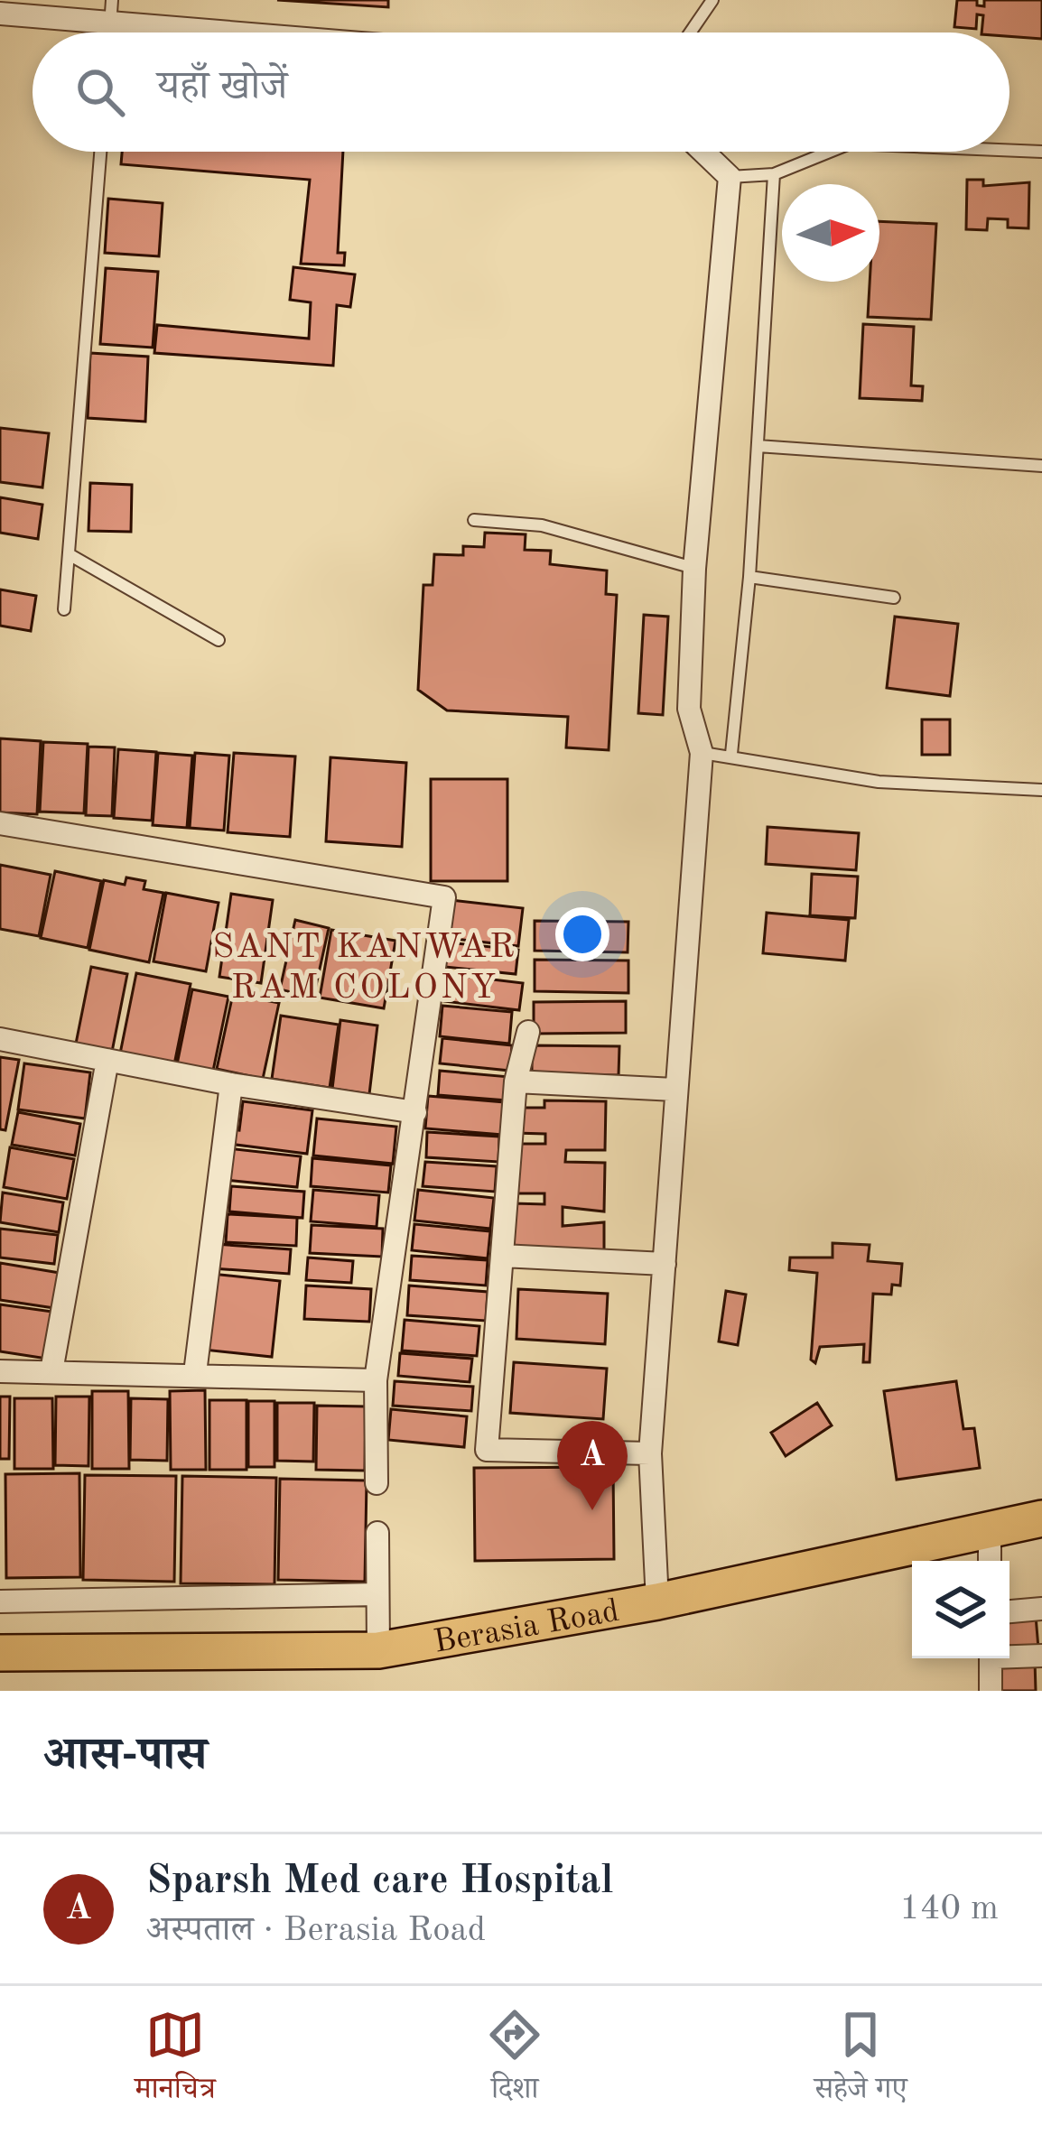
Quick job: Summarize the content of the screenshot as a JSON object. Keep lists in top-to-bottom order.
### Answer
{
  "streets": {
    "main road": ["Berasia Road"]
  },
  "districts": ["SANT KANWAR RAM COLONY"],
  "north": "right",
  "page": {
    "search": "यहाँ खोजें",
    "pins": "A",
    "heading": "आस-पास",
    "list": [
      {
        "mark": "A",
        "name": "Sparsh Med care Hospital",
        "note": "अस्पताल · Berasia Road",
        "value": "140 m"
      }
    ],
    "nav": ["मानचित्र", "दिशा", "सहेजे गए"]
  }
}
